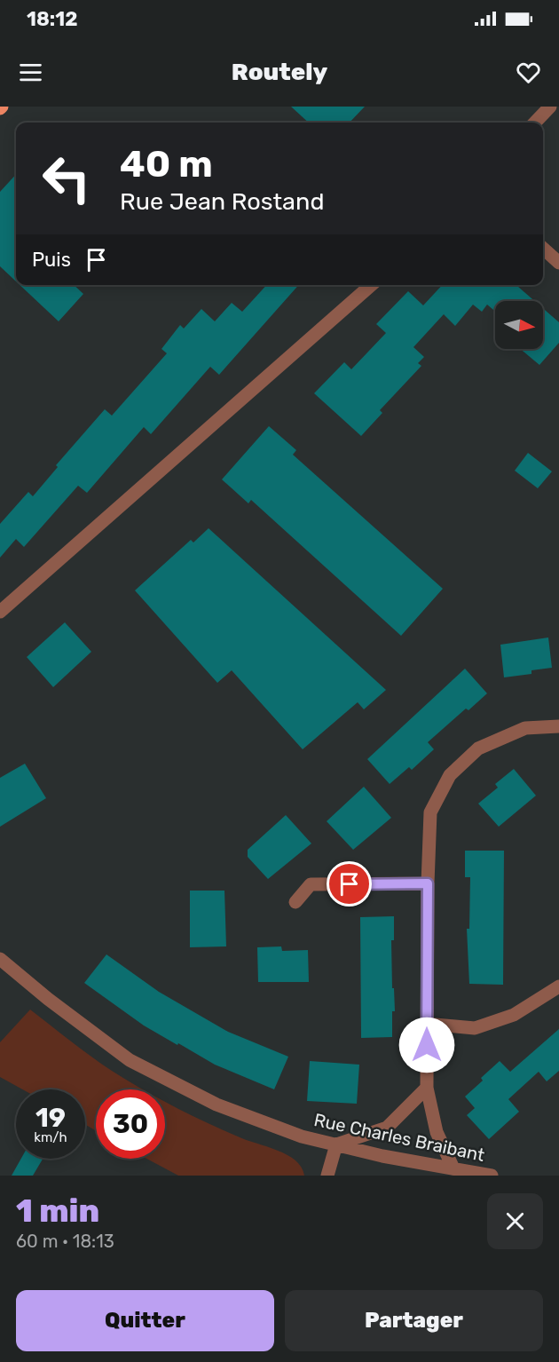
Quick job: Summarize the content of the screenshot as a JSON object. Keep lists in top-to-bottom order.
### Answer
{
  "streets": {
    "street": ["Rue Charles Braibant"]
  },
  "north": "right",
  "page": {
    "status": "18:12",
    "header": "Routely",
    "turn": ["40 m", "Rue Jean Rostand"],
    "then": "Puis",
    "speed": "19 km/h",
    "limit": "30",
    "heading": ["1 min", "60 m · 18:13"],
    "buttons": ["Quitter", "Partager"]
  }
}
